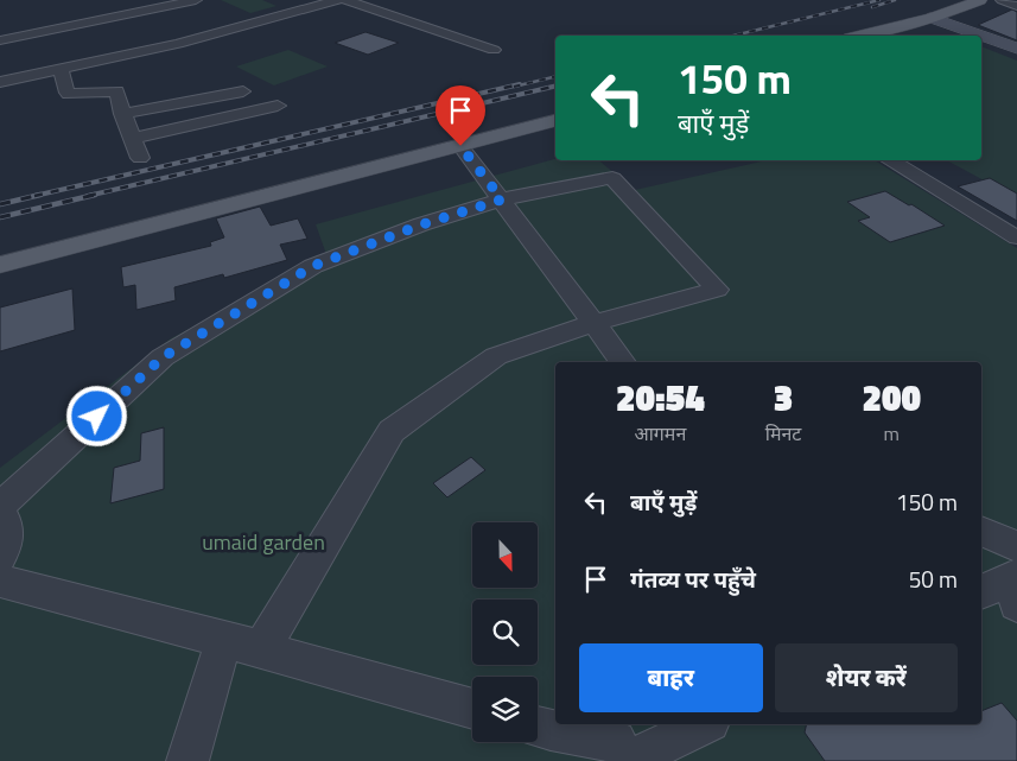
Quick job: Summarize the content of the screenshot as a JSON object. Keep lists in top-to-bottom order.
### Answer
{
  "parks": ["umaid garden"],
  "north": "bottom",
  "page": {
    "turn": ["150 m", "बाएँ मुड़ें"],
    "eta": [
      "20:54",
      "आगमन",
      "3",
      "मिनट",
      "200",
      "m"
    ],
    "list": [
      {
        "name": "बाएँ मुड़ें",
        "value": "150 m"
      },
      {
        "name": "गंतव्य पर पहुँचे",
        "value": "50 m"
      }
    ],
    "buttons": ["बाहर", "शेयर करें"]
  }
}
